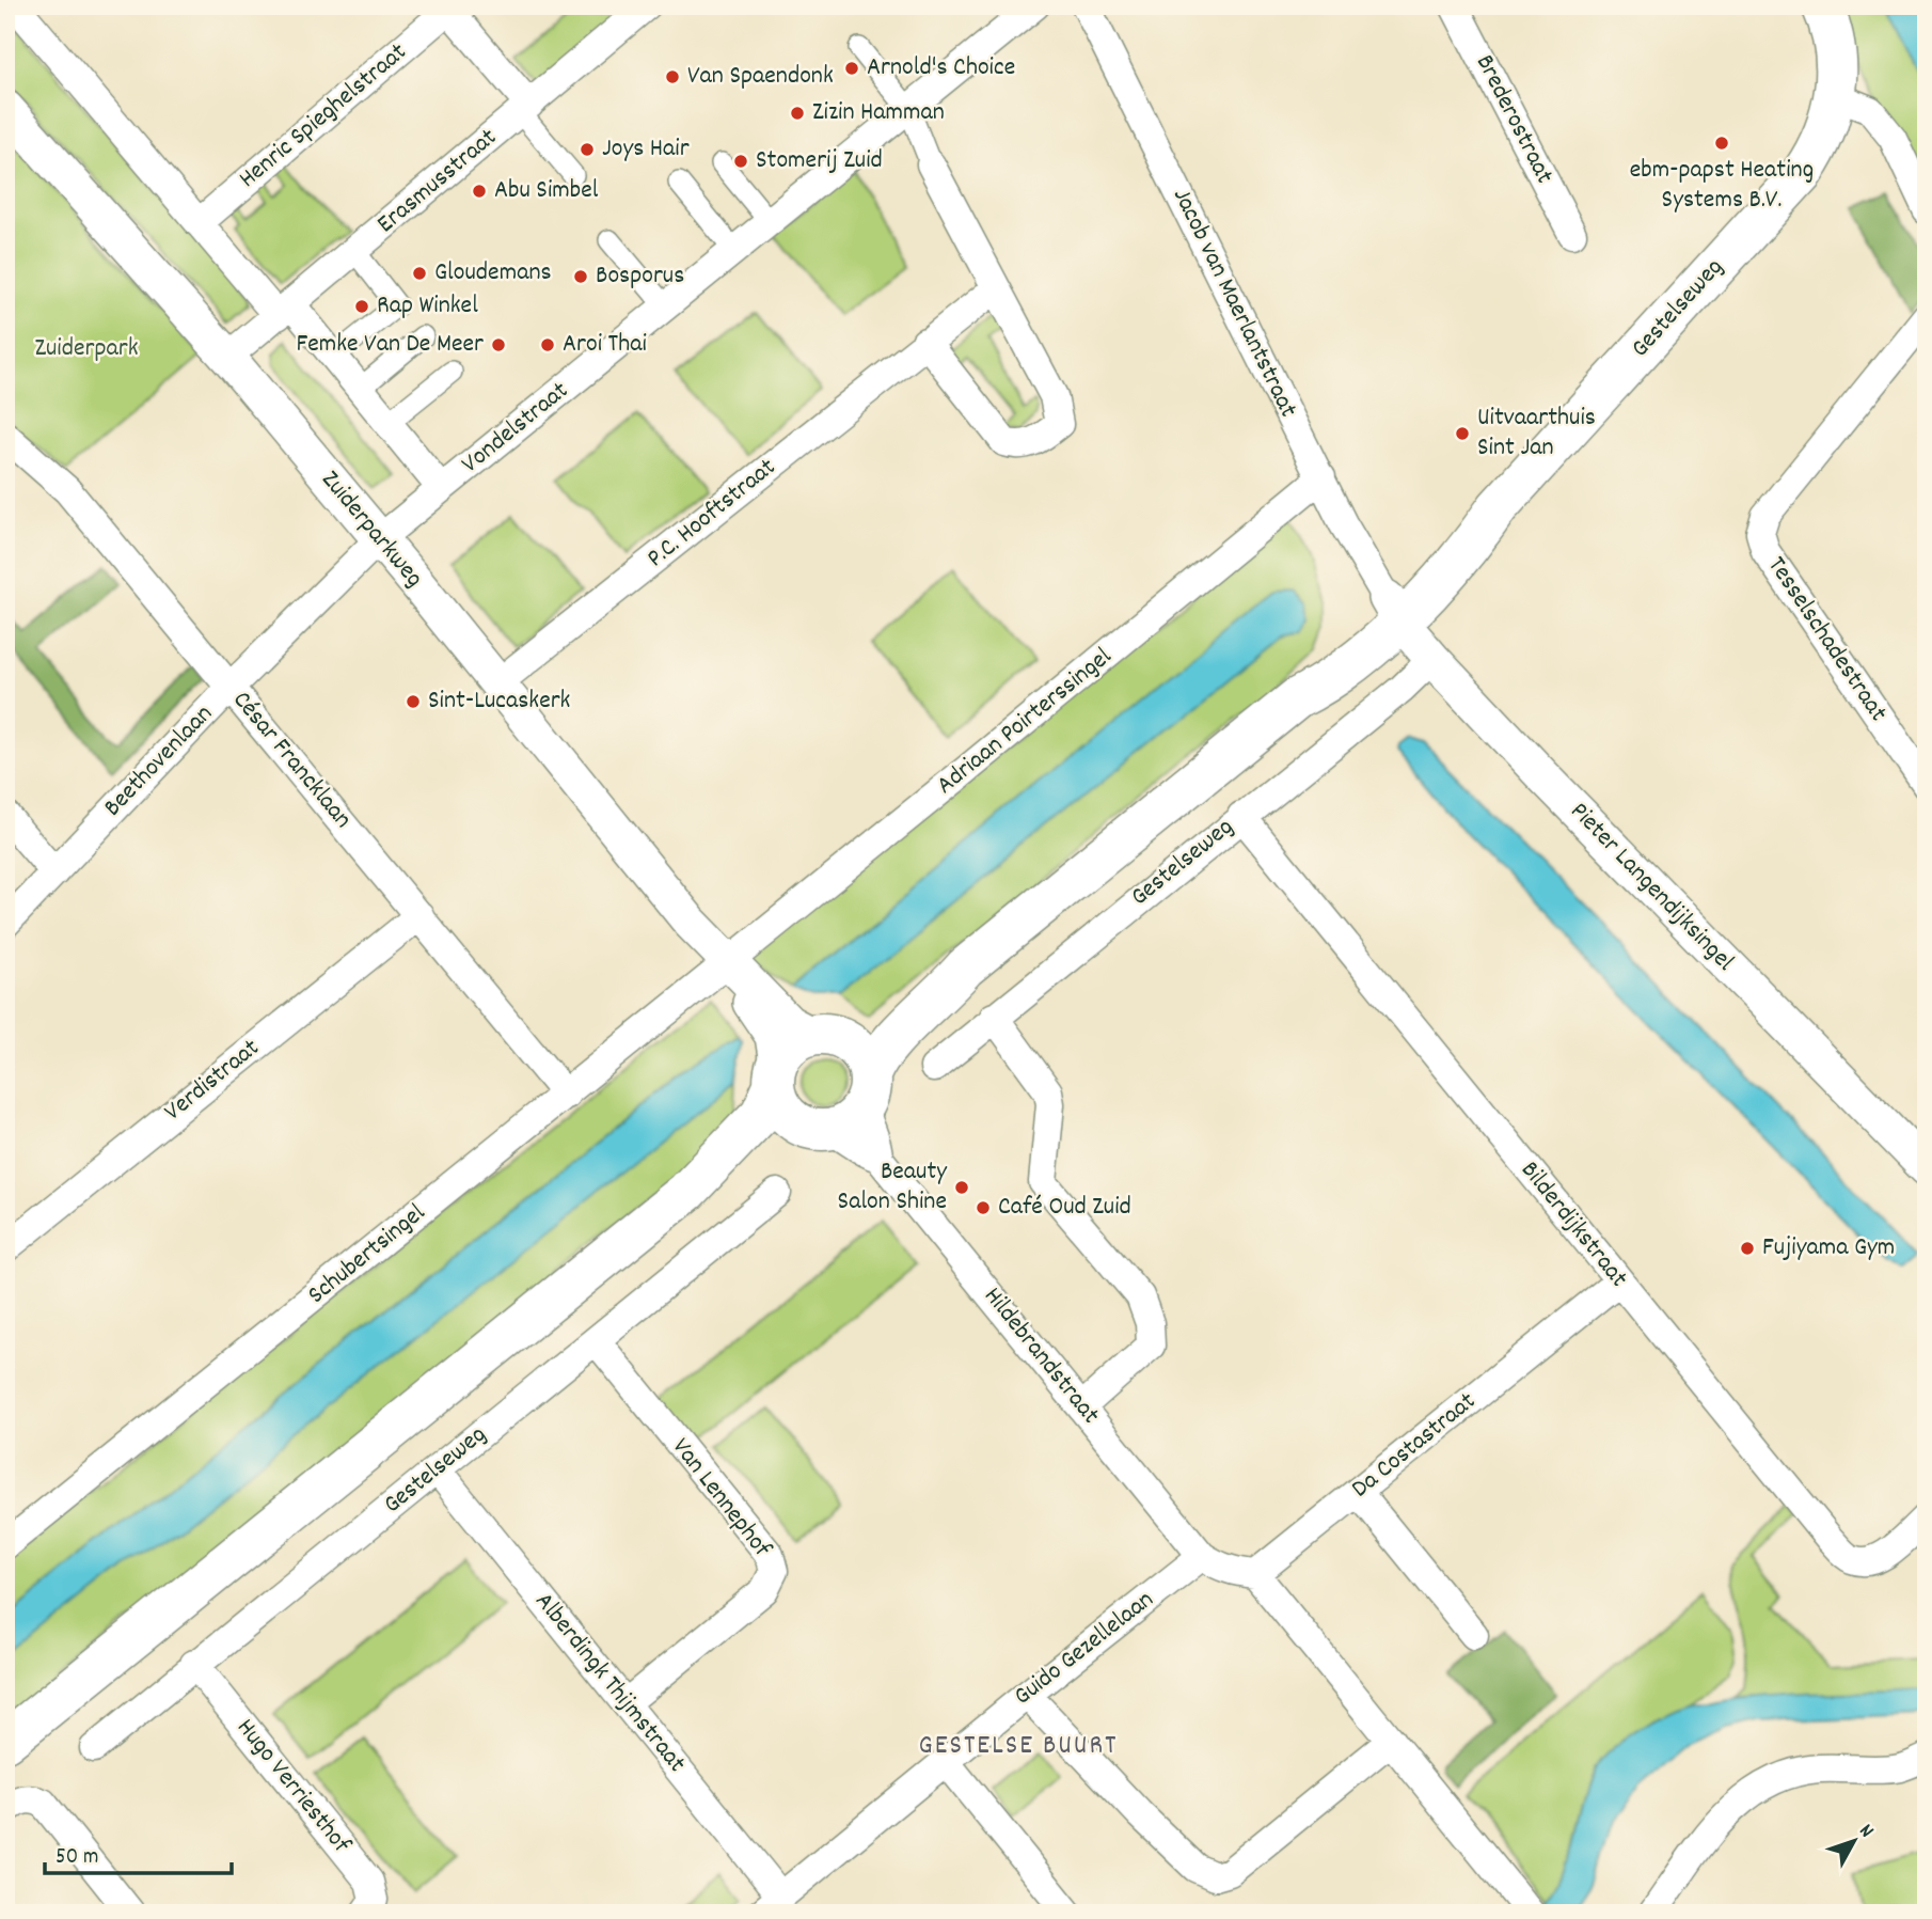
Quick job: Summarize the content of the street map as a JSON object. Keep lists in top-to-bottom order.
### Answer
{
  "streets": {
    "main road": ["Gestelseweg"],
    "street": [
      "Henric Spieghelstraat",
      "Brederostraat",
      "Erasmusstraat",
      "Jacob van Maerlantstraat",
      "Vondelstraat",
      "P.C. Hooftstraat",
      "Zuiderparkweg",
      "Tesselschadestraat",
      "Adriaan Poirterssingel",
      "César Francklaan",
      "Beethovenlaan",
      "Pieter Langendijksingel",
      "Verdistraat",
      "Bilderdijkstraat",
      "Schubertsingel",
      "Hildebrandstraat",
      "Da Costastraat",
      "Van Lennephof",
      "Guido Gezellelaan",
      "Alberdingk Thijmstraat",
      "Hugo Verriesthof"
    ]
  },
  "crossings": [
    ["Erasmusstraat", "Zuiderparkweg"],
    ["Jacob van Maerlantstraat", "Gestelseweg"],
    ["Jacob van Maerlantstraat", "Adriaan Poirterssingel"],
    ["Jacob van Maerlantstraat", "Pieter Langendijksingel"],
    ["Gestelseweg", "Zuiderparkweg"],
    ["Gestelseweg", "Pieter Langendijksingel"],
    ["Gestelseweg", "Bilderdijkstraat"],
    ["Gestelseweg", "Hildebrandstraat"],
    ["Gestelseweg", "Van Lennephof"],
    ["Gestelseweg", "Alberdingk Thijmstraat"],
    ["Gestelseweg", "Hugo Verriesthof"],
    ["Vondelstraat", "Zuiderparkweg"],
    ["Vondelstraat", "Beethovenlaan"],
    ["P.C. Hooftstraat", "Zuiderparkweg"],
    ["Zuiderparkweg", "Adriaan Poirterssingel"],
    ["Zuiderparkweg", "Beethovenlaan"],
    ["Zuiderparkweg", "Schubertsingel"],
    ["Zuiderparkweg", "Hildebrandstraat"],
    ["Adriaan Poirterssingel", "Schubertsingel"],
    ["César Francklaan", "Beethovenlaan"],
    ["César Francklaan", "Verdistraat"],
    ["César Francklaan", "Schubertsingel"],
    ["Bilderdijkstraat", "Da Costastraat"],
    ["Hildebrandstraat", "Guido Gezellelaan"],
    ["Van Lennephof", "Alberdingk Thijmstraat"],
    ["Guido Gezellelaan", "Alberdingk Thijmstraat"]
  ],
  "districts": ["GESTELSE BUURT"],
  "parks": ["Zuiderpark"],
  "places": [
    "Arnold's Choice",
    "Van Spaendonk",
    "Zizin Hamman",
    "ebm-papst Heating Systems B.V.",
    "Joys Hair",
    "Stomerij Zuid",
    "Abu Simbel",
    "Gloudemans",
    "Bosporus",
    "Rap Winkel",
    "Femke Van De Meer",
    "Aroi Thai",
    "Uitvaarthuis Sint Jan",
    "Sint-Lucaskerk",
    "Beauty Salon Shine",
    "Café Oud Zuid",
    "Fujiyama Gym"
  ],
  "scale_bar": "50 m",
  "north": "top right"
}
